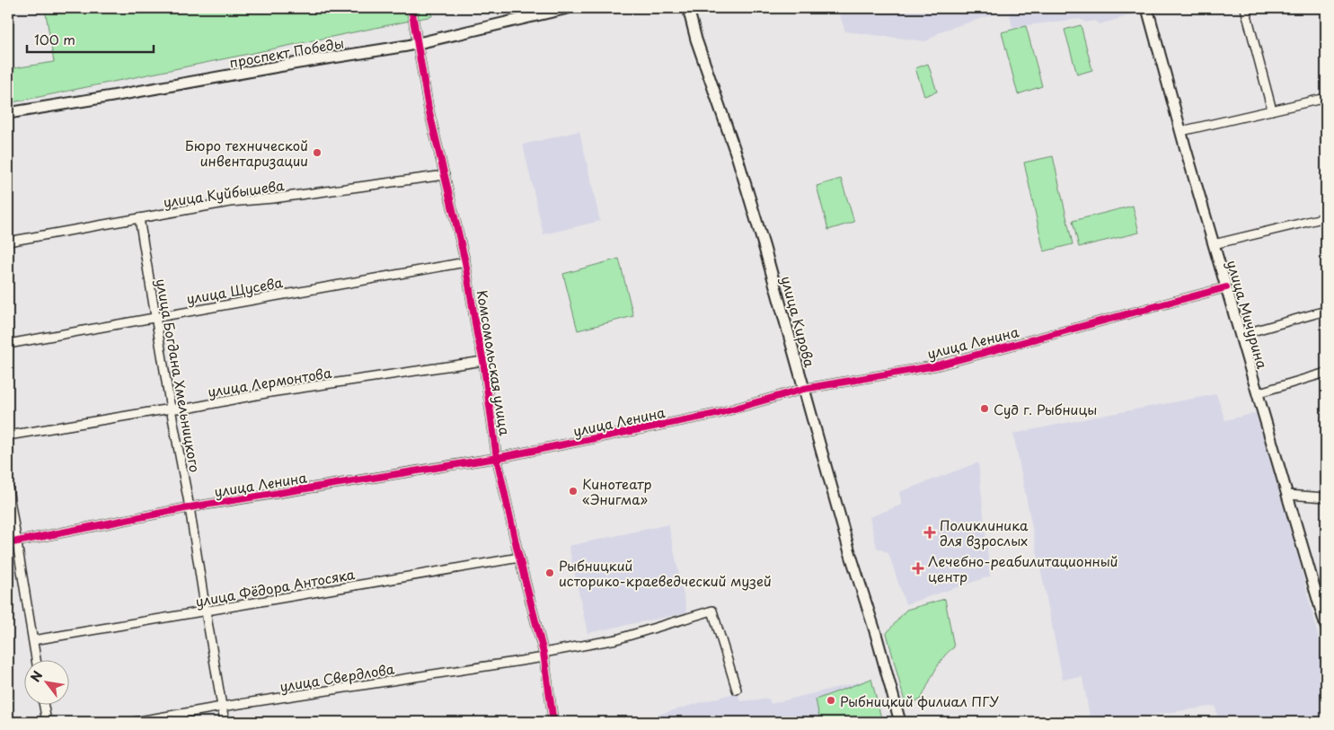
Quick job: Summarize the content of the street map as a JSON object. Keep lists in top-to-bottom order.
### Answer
{
  "streets": {
    "street": [
      "проспект Победы",
      "улица Куйбышева",
      "улица Щусева",
      "улица Мичурина",
      "улица Кирова",
      "улица Ленина",
      "Комсомольская улица",
      "улица Богдана Хмельницкого",
      "улица Лермонтова",
      "улица Фёдора Антосяка",
      "улица Свердлова"
    ]
  },
  "crossings": [
    ["проспект Победы", "Комсомольская улица"],
    ["улица Куйбышева", "Комсомольская улица"],
    ["улица Куйбышева", "улица Богдана Хмельницкого"],
    ["улица Щусева", "Комсомольская улица"],
    ["улица Щусева", "улица Богдана Хмельницкого"],
    ["улица Мичурина", "улица Ленина"],
    ["улица Кирова", "улица Ленина"],
    ["улица Ленина", "Комсомольская улица"],
    ["улица Ленина", "улица Богдана Хмельницкого"],
    ["Комсомольская улица", "улица Лермонтова"],
    ["Комсомольская улица", "улица Фёдора Антосяка"],
    ["Комсомольская улица", "улица Свердлова"],
    ["улица Богдана Хмельницкого", "улица Лермонтова"],
    ["улица Богдана Хмельницкого", "улица Фёдора Антосяка"],
    ["улица Богдана Хмельницкого", "улица Свердлова"]
  ],
  "places": {
    "other": [
      "Бюро технической инвентаризации",
      "Суд г. Рыбницы",
      "Кинотеатр «Энигма»",
      "Рыбницкий историко-краеведческий музей",
      "Рыбницкий филиал ПГУ"
    ],
    "health": ["Поликлиника для взрослых", "Лечебно-реабилитационный центр"]
  },
  "scale_bar": "100 m",
  "north": "top left"
}
